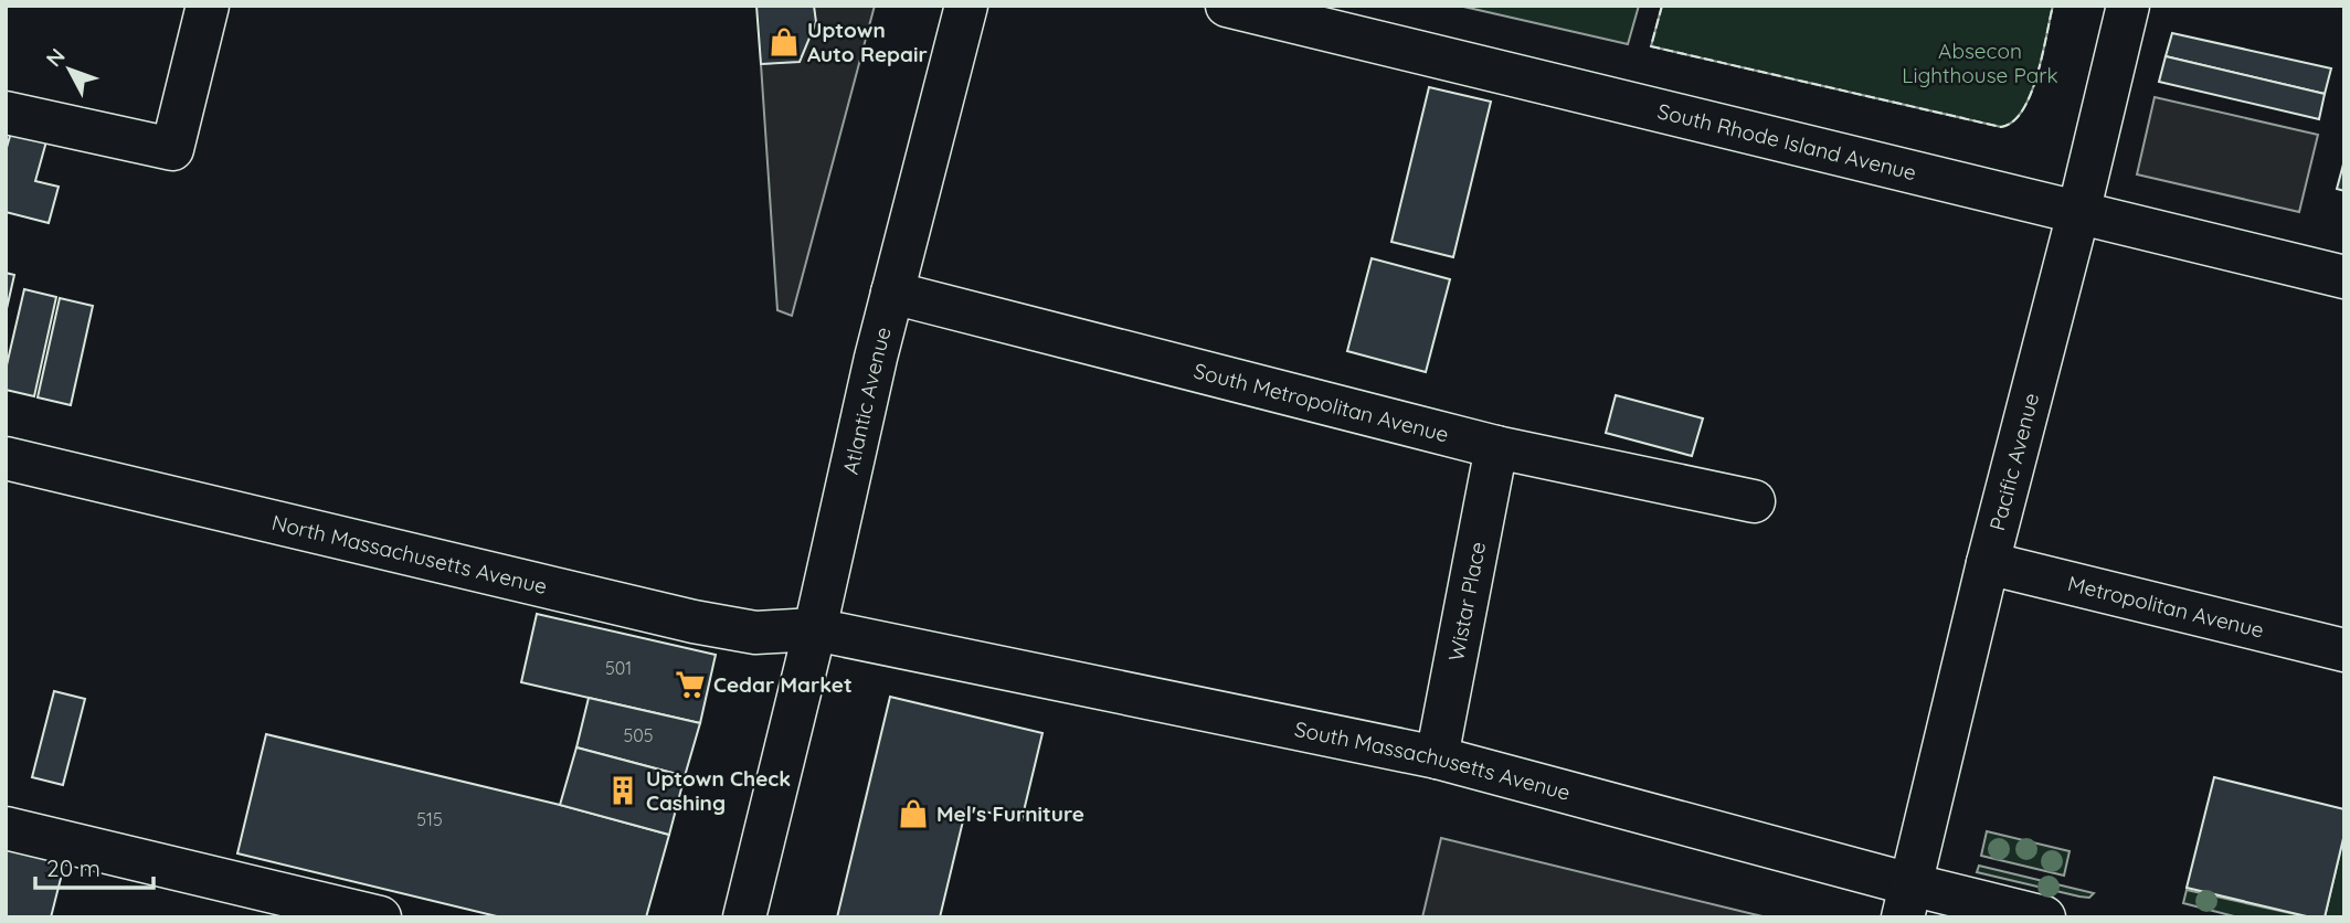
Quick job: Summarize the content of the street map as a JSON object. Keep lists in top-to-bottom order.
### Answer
{
  "streets": {
    "street": [
      "South Rhode Island Avenue",
      "Atlantic Avenue",
      "South Metropolitan Avenue",
      "Pacific Avenue",
      "North Massachusetts Avenue",
      "Wistar Place",
      "Metropolitan Avenue",
      "South Massachusetts Avenue"
    ]
  },
  "crossings": [
    ["South Rhode Island Avenue", "Pacific Avenue"],
    ["Atlantic Avenue", "South Metropolitan Avenue"],
    ["Atlantic Avenue", "North Massachusetts Avenue"],
    ["Atlantic Avenue", "South Massachusetts Avenue"],
    ["South Metropolitan Avenue", "Wistar Place"],
    ["Pacific Avenue", "Metropolitan Avenue"],
    ["Pacific Avenue", "South Massachusetts Avenue"],
    ["North Massachusetts Avenue", "South Massachusetts Avenue"],
    ["Wistar Place", "South Massachusetts Avenue"]
  ],
  "parks": ["Absecon Lighthouse Park"],
  "places": {
    "shop": ["Uptown Auto Repair", "Mel's Furniture"],
    "supermarket": ["Cedar Market"],
    "building": ["Uptown Check Cashing"]
  },
  "house_numbers": ["501", "505", "515"],
  "scale_bar": "20 m",
  "north": "top left"
}
